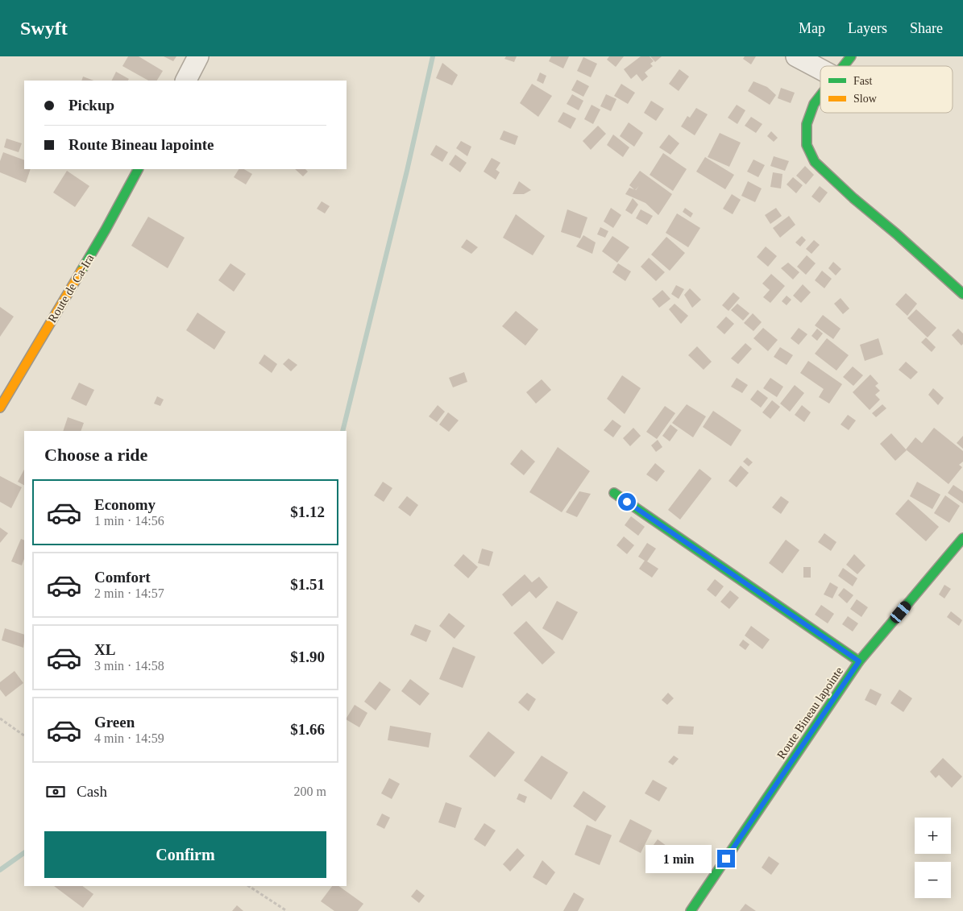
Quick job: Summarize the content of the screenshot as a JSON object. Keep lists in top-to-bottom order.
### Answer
{
  "streets": {
    "street": ["Route de Ca-Ira", "Route Bineau lapointe"]
  },
  "legend": ["Fast", "Slow"],
  "page": {
    "header": "Swyft",
    "nav": ["Map", "Layers", "Share"],
    "banner": ["Pickup", "Route Bineau lapointe"],
    "heading": "Choose a ride",
    "list": [
      {
        "name": "Economy",
        "note": "1 min · 14:56",
        "value": "$1.12"
      },
      {
        "name": "Comfort",
        "note": "2 min · 14:57",
        "value": "$1.51"
      },
      {
        "name": "XL",
        "note": "3 min · 14:58",
        "value": "$1.90"
      },
      {
        "name": "Green",
        "note": "4 min · 14:59",
        "value": "$1.66"
      }
    ],
    "pay": ["Cash", "200 m"],
    "map_buttons": ["+", "−"],
    "buttons": "Confirm",
    "bubble": "1 min"
  }
}
